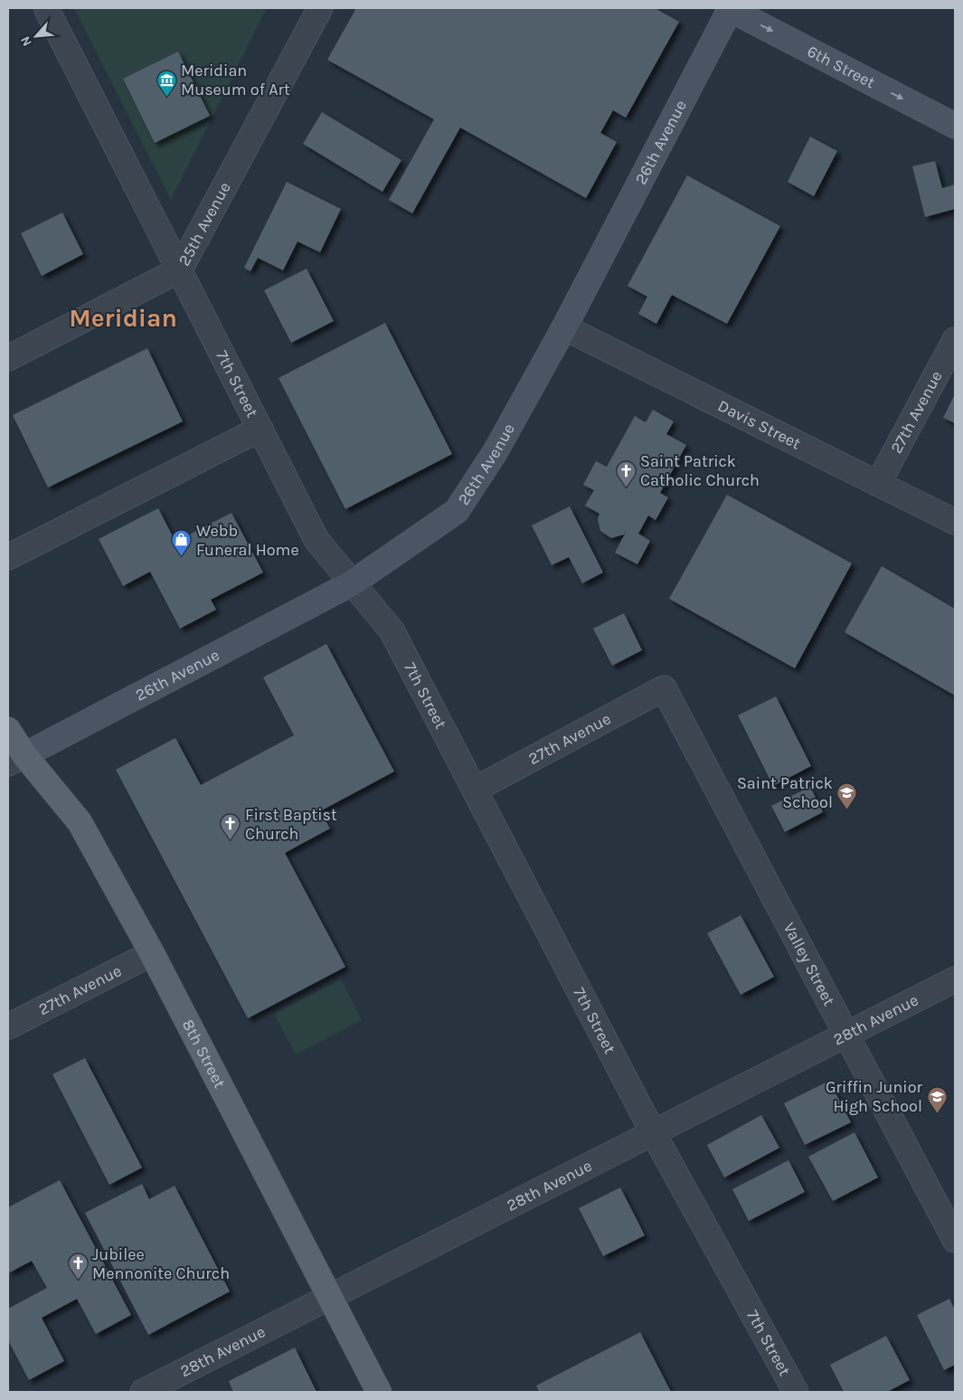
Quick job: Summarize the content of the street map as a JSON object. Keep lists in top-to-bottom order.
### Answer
{
  "streets": {
    "main road": ["8th Street"],
    "street": [
      "6th Street",
      "26th Avenue",
      "25th Avenue",
      "7th Street",
      "27th Avenue",
      "Davis Street",
      "Valley Street",
      "28th Avenue"
    ]
  },
  "crossings": [
    ["6th Street", "26th Avenue"],
    ["26th Avenue", "7th Street"],
    ["26th Avenue", "Davis Street"],
    ["26th Avenue", "8th Street"],
    ["25th Avenue", "7th Street"],
    ["7th Street", "27th Avenue"],
    ["7th Street", "28th Avenue"],
    ["27th Avenue", "Davis Street"],
    ["27th Avenue", "Valley Street"],
    ["27th Avenue", "8th Street"],
    ["Valley Street", "28th Avenue"],
    ["28th Avenue", "8th Street"]
  ],
  "one_way": ["6th Street"],
  "districts": ["Meridian"],
  "places": {
    "museum": ["Meridian Museum of Art"],
    "church": ["Saint Patrick Catholic Church", "First Baptist Church", "Jubilee Mennonite Church"],
    "shop": ["Webb Funeral Home"],
    "school or university": ["Saint Patrick School", "Griffin Junior High School"]
  },
  "north": "bottom left"
}
